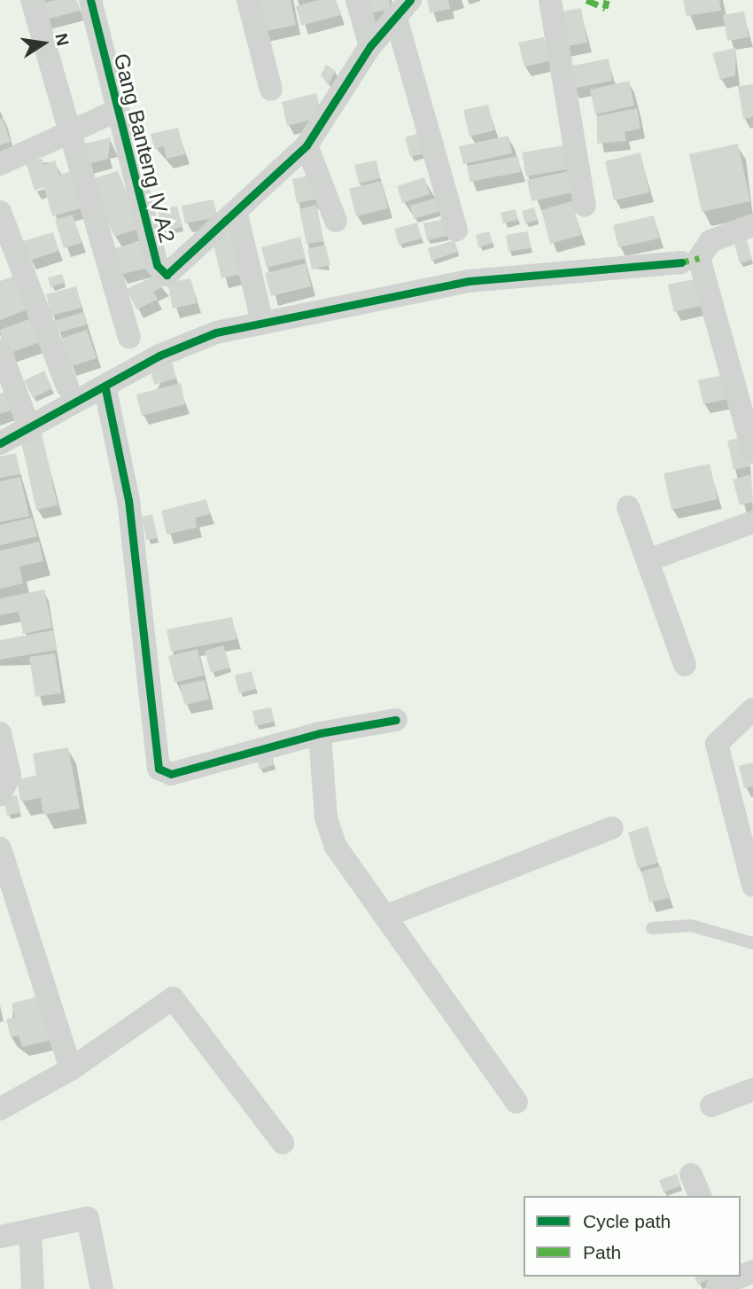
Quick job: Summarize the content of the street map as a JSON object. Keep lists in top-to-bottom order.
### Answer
{
  "streets": {
    "street": ["Gang Banteng IV A2"]
  },
  "legend": ["Cycle path", "Path"],
  "north": "right"
}
